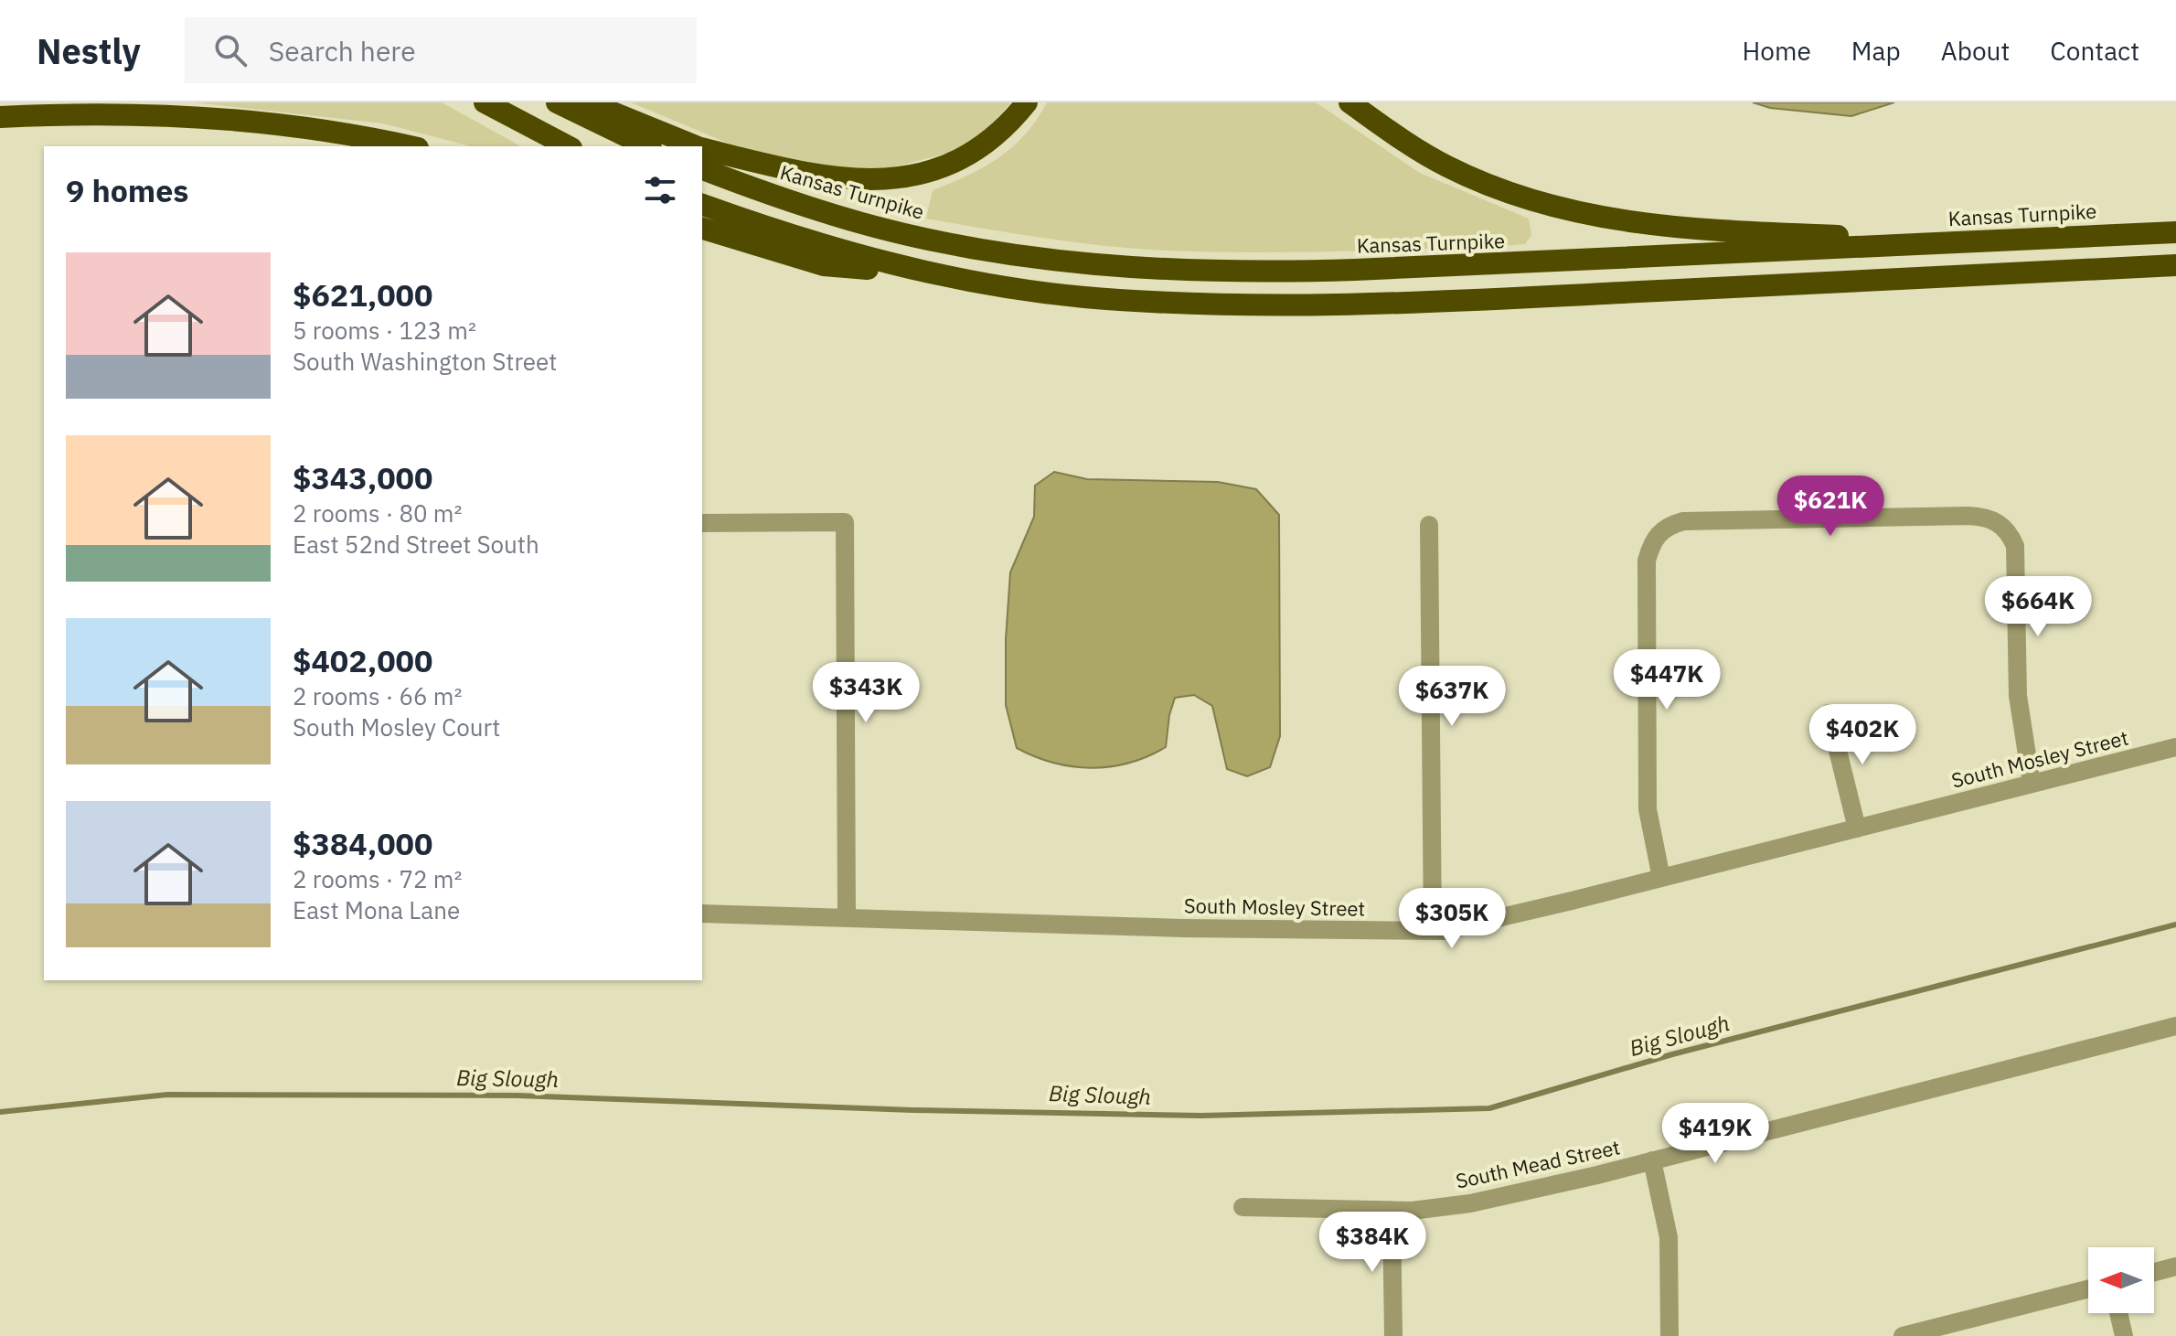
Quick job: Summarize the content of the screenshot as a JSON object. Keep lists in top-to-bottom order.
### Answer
{
  "streets": {
    "highway": ["Kansas Turnpike"],
    "street": ["South Mosley Street", "South Mead Street"]
  },
  "water": ["Big Slough"],
  "north": "left",
  "page": {
    "header": "Nestly",
    "search": "Search here",
    "nav": [
      "Home",
      "Map",
      "About",
      "Contact"
    ],
    "heading": "9 homes",
    "list": [
      {
        "name": "$621,000",
        "note": "5 rooms · 123 m² · South Washington Street"
      },
      {
        "name": "$343,000",
        "note": "2 rooms · 80 m² · East 52nd Street South"
      },
      {
        "name": "$402,000",
        "note": "2 rooms · 66 m² · South Mosley Court"
      },
      {
        "name": "$384,000",
        "note": "2 rooms · 72 m² · East Mona Lane"
      }
    ],
    "price": [
      "$621K",
      "$664K",
      "$447K",
      "$343K",
      "$637K",
      "$402K",
      "$305K",
      "$419K",
      "$384K"
    ]
  }
}
